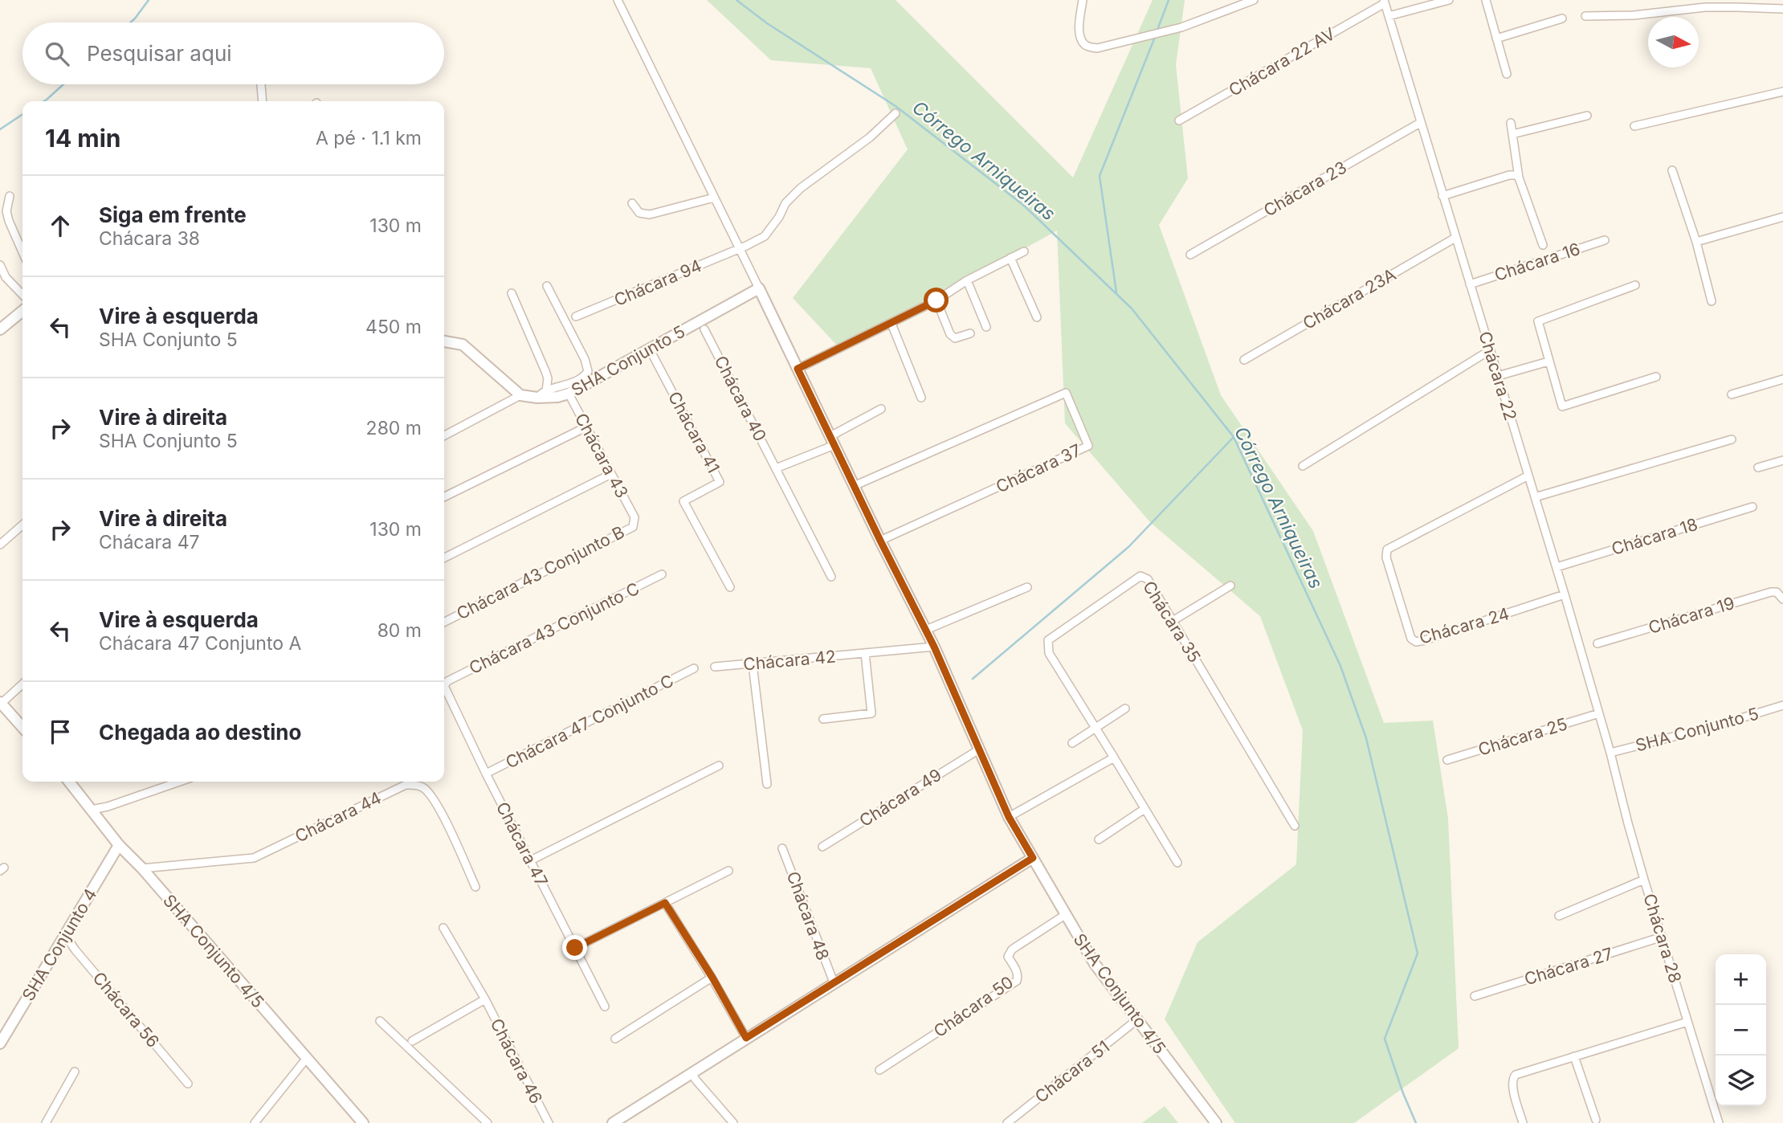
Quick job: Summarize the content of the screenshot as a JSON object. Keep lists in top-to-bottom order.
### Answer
{
  "streets": {
    "street": [
      "Chácara 22 AV",
      "Chácara 23",
      "Chácara 16",
      "Chácara 94",
      "Chácara 23A",
      "SHA Conjunto 5",
      "Chácara 22",
      "Chácara 40",
      "Chácara 41",
      "Chácara 43",
      "Chácara 37",
      "Chácara 18",
      "Chácara 43 Conjunto B",
      "Chácara 19",
      "Chácara 35",
      "Chácara 24",
      "Chácara 43 Conjunto C",
      "Chácara 42",
      "Chácara 47 Conjunto C",
      "Chácara 25",
      "Chácara 49",
      "Chácara 44",
      "Chácara 47",
      "Chácara 48",
      "Chácara 28",
      "SHA Conjunto 4",
      "SHA Conjunto 4/5",
      "Chácara 27",
      "Chácara 50",
      "Chácara 56",
      "Chácara 46",
      "Chácara 51"
    ]
  },
  "crossings": [
    ["Chácara 22 AV", "Chácara 22"],
    ["Chácara 23", "Chácara 22"],
    ["Chácara 16", "Chácara 22"],
    ["Chácara 23A", "Chácara 22"],
    ["SHA Conjunto 5", "Chácara 22"],
    ["SHA Conjunto 5", "Chácara 41"],
    ["SHA Conjunto 5", "Chácara 43"],
    ["SHA Conjunto 5", "Chácara 28"],
    ["Chácara 22", "Chácara 18"],
    ["Chácara 22", "Chácara 24"],
    ["Chácara 22", "Chácara 25"],
    ["Chácara 22", "Chácara 28"],
    ["Chácara 43", "Chácara 43 Conjunto B"],
    ["Chácara 43 Conjunto C", "Chácara 47"],
    ["Chácara 47 Conjunto C", "Chácara 47"],
    ["Chácara 44", "SHA Conjunto 4/5"],
    ["Chácara 28", "Chácara 27"],
    ["SHA Conjunto 4", "SHA Conjunto 4/5"],
    ["SHA Conjunto 4", "Chácara 56"],
    ["SHA Conjunto 4/5", "Chácara 50"],
    ["SHA Conjunto 4/5", "Chácara 51"]
  ],
  "water": ["Córrego Arniqueiras"],
  "north": "right",
  "page": {
    "search": "Pesquisar aqui",
    "heading": ["14 min", "A pé · 1.1 km"],
    "list": [
      ["Siga em frente", "Chácara 38", "130 m"],
      ["Vire à esquerda", "SHA Conjunto 5", "450 m"],
      ["Vire à direita", "SHA Conjunto 5", "280 m"],
      ["Vire à direita", "Chácara 47", "130 m"],
      ["Vire à esquerda", "Chácara 47 Conjunto A", "80 m"],
      "Chegada ao destino"
    ],
    "map_buttons": ["+", "−"]
  }
}
